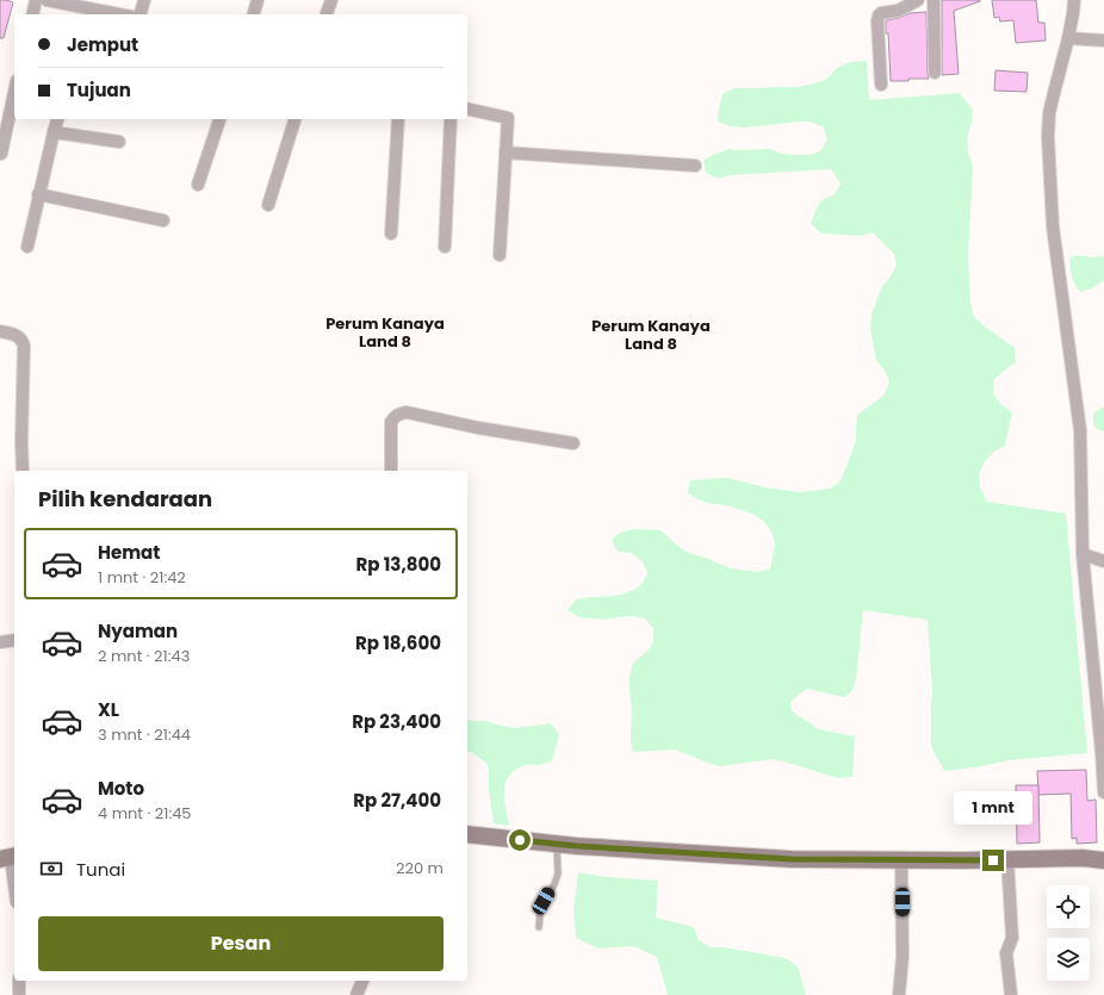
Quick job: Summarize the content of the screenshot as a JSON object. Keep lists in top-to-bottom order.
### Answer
{
  "districts": ["Perum Kanaya Land 8", "Perum Kanaya Land 8"],
  "page": {
    "banner": ["Jemput", "Tujuan"],
    "heading": "Pilih kendaraan",
    "list": [
      {
        "name": "Hemat",
        "note": "1 mnt · 21:42",
        "value": "Rp 13,800"
      },
      {
        "name": "Nyaman",
        "note": "2 mnt · 21:43",
        "value": "Rp 18,600"
      },
      {
        "name": "XL",
        "note": "3 mnt · 21:44",
        "value": "Rp 23,400"
      },
      {
        "name": "Moto",
        "note": "4 mnt · 21:45",
        "value": "Rp 27,400"
      }
    ],
    "bubble": "1 mnt",
    "pay": ["Tunai", "220 m"],
    "buttons": "Pesan"
  }
}
